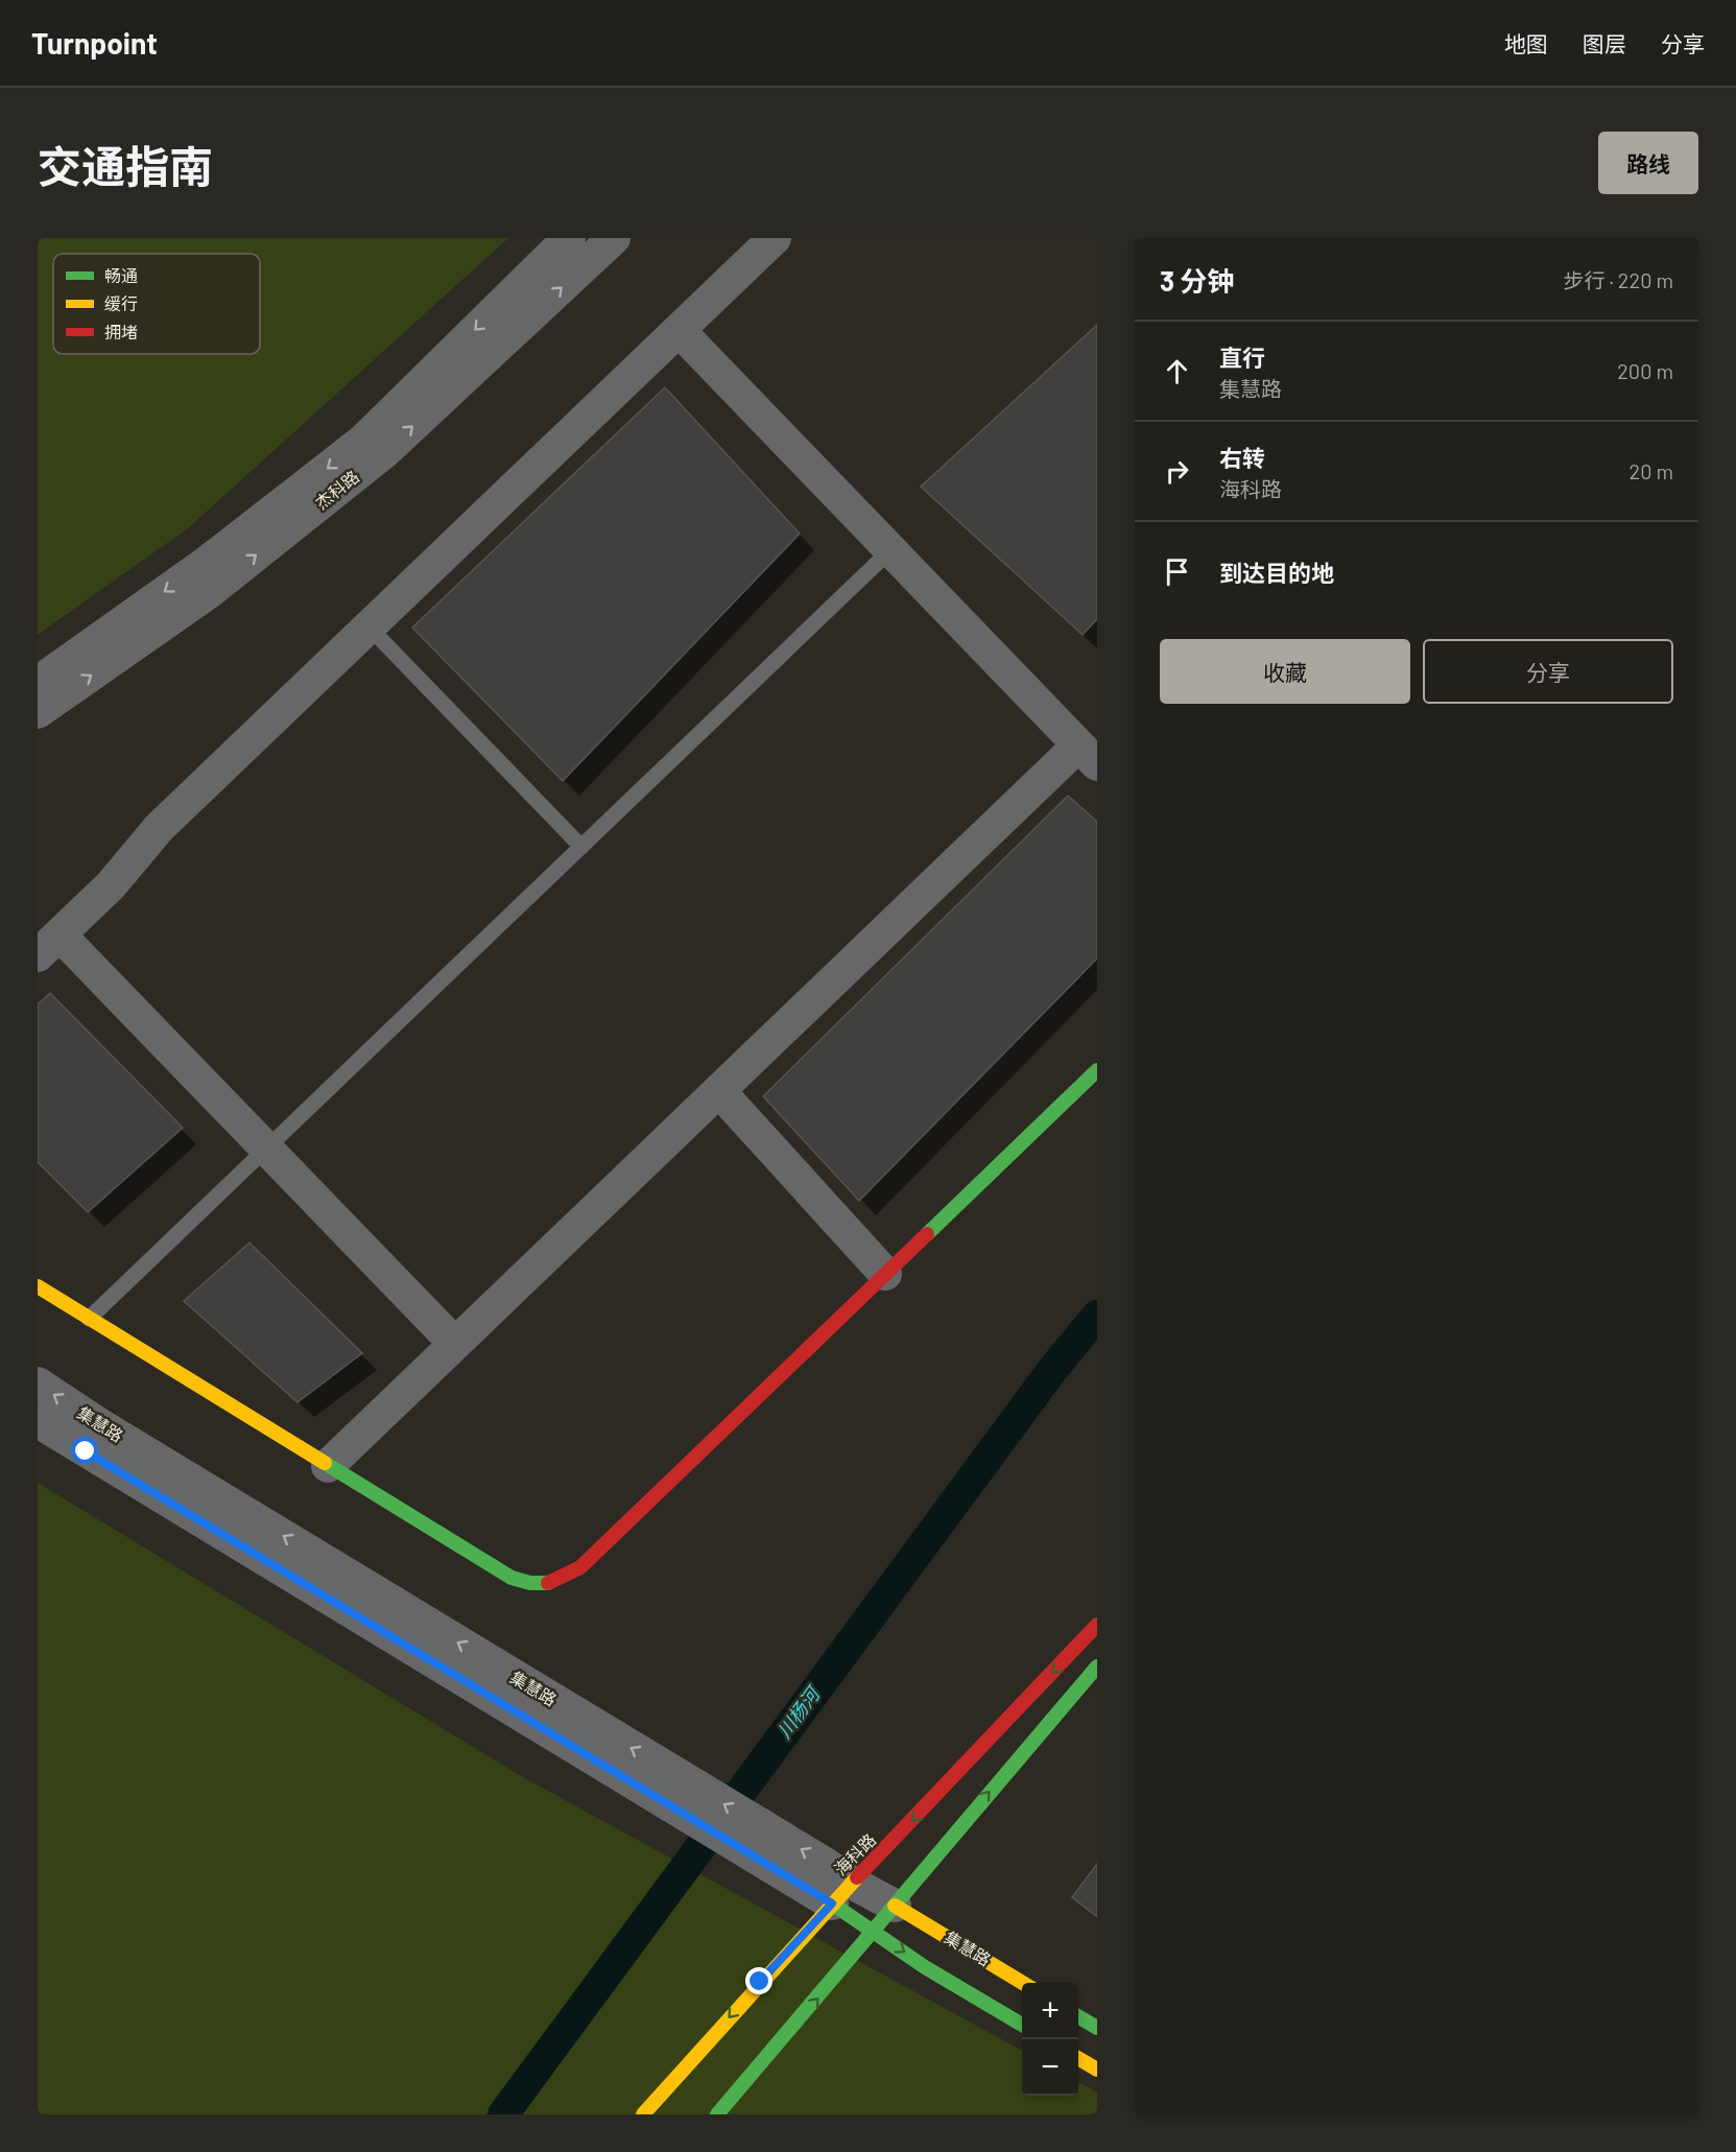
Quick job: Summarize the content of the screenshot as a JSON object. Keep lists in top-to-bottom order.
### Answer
{
  "streets": {
    "street": ["杰科路", "集慧路", "海科路"]
  },
  "crossings": [
    ["集慧路", "海科路"]
  ],
  "water": ["川杨河"],
  "legend": ["畅通", "缓行", "拥堵"],
  "page": {
    "header": "Turnpoint",
    "nav": ["地图", "图层", "分享"],
    "title": "交通指南",
    "buttons": [
      "路线",
      ["收藏", "分享"]
    ],
    "heading": ["3 分钟", "步行 · 220 m"],
    "list": [
      ["直行", "集慧路", "200 m"],
      ["右转", "海科路", "20 m"],
      "到达目的地"
    ],
    "map_buttons": ["+", "−"]
  }
}
